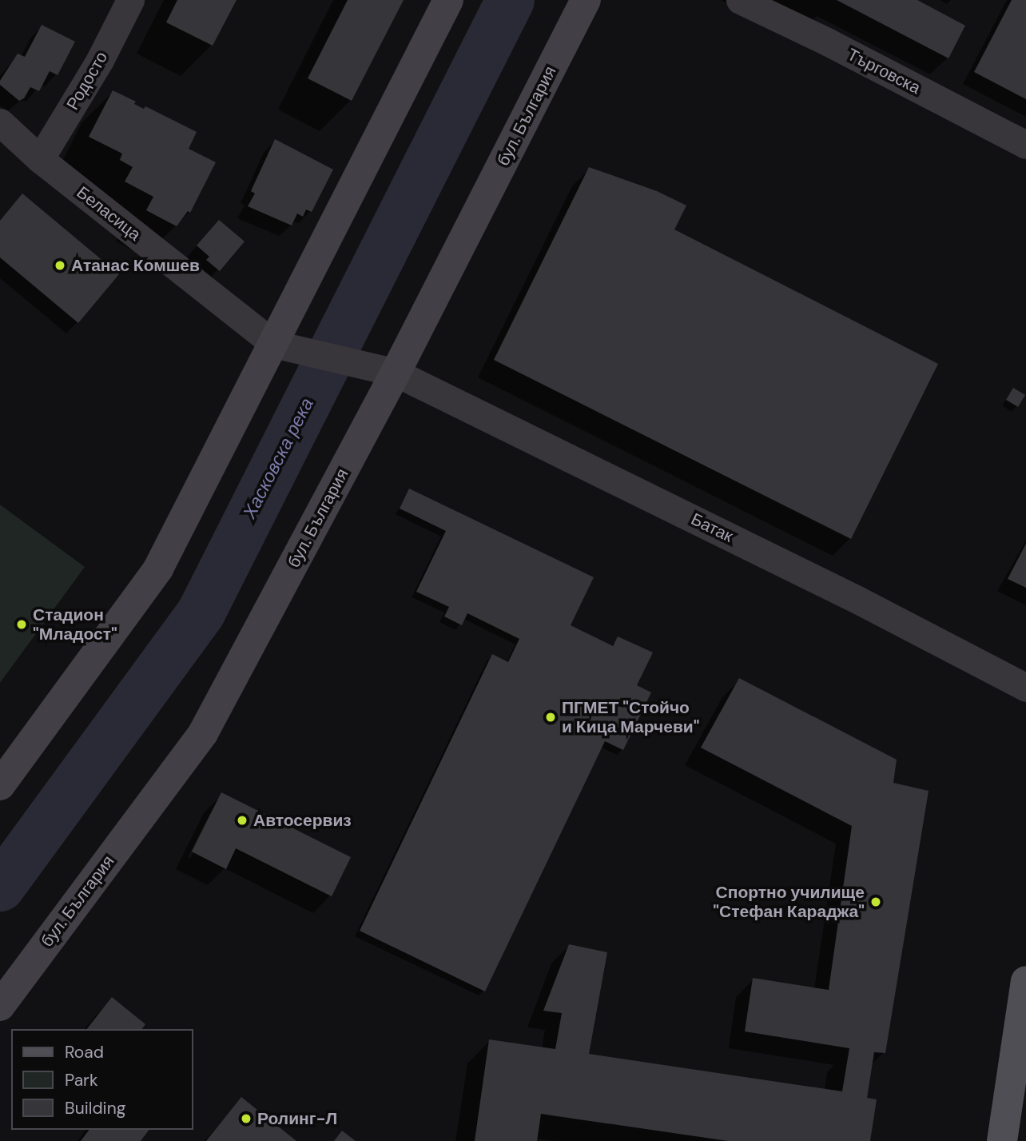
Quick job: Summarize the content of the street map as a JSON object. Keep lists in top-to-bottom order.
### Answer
{
  "streets": {
    "street": [
      "Търговска",
      "Родосто",
      "бул. България",
      "Беласица",
      "Батак"
    ]
  },
  "crossings": [
    ["Родосто", "Беласица"],
    ["бул. България", "Батак"],
    ["Беласица", "Батак"]
  ],
  "water": ["Хасковска река"],
  "places": [
    "Атанас Комшев",
    "Стадион \"Младост\"",
    "ПГМЕТ \"Стойчо и Кица Марчеви\"",
    "Автосервиз",
    "Спортно училище \"Стефан Караджа\"",
    "Ролинг-Л"
  ],
  "legend": ["Road", "Park", "Building"]
}
